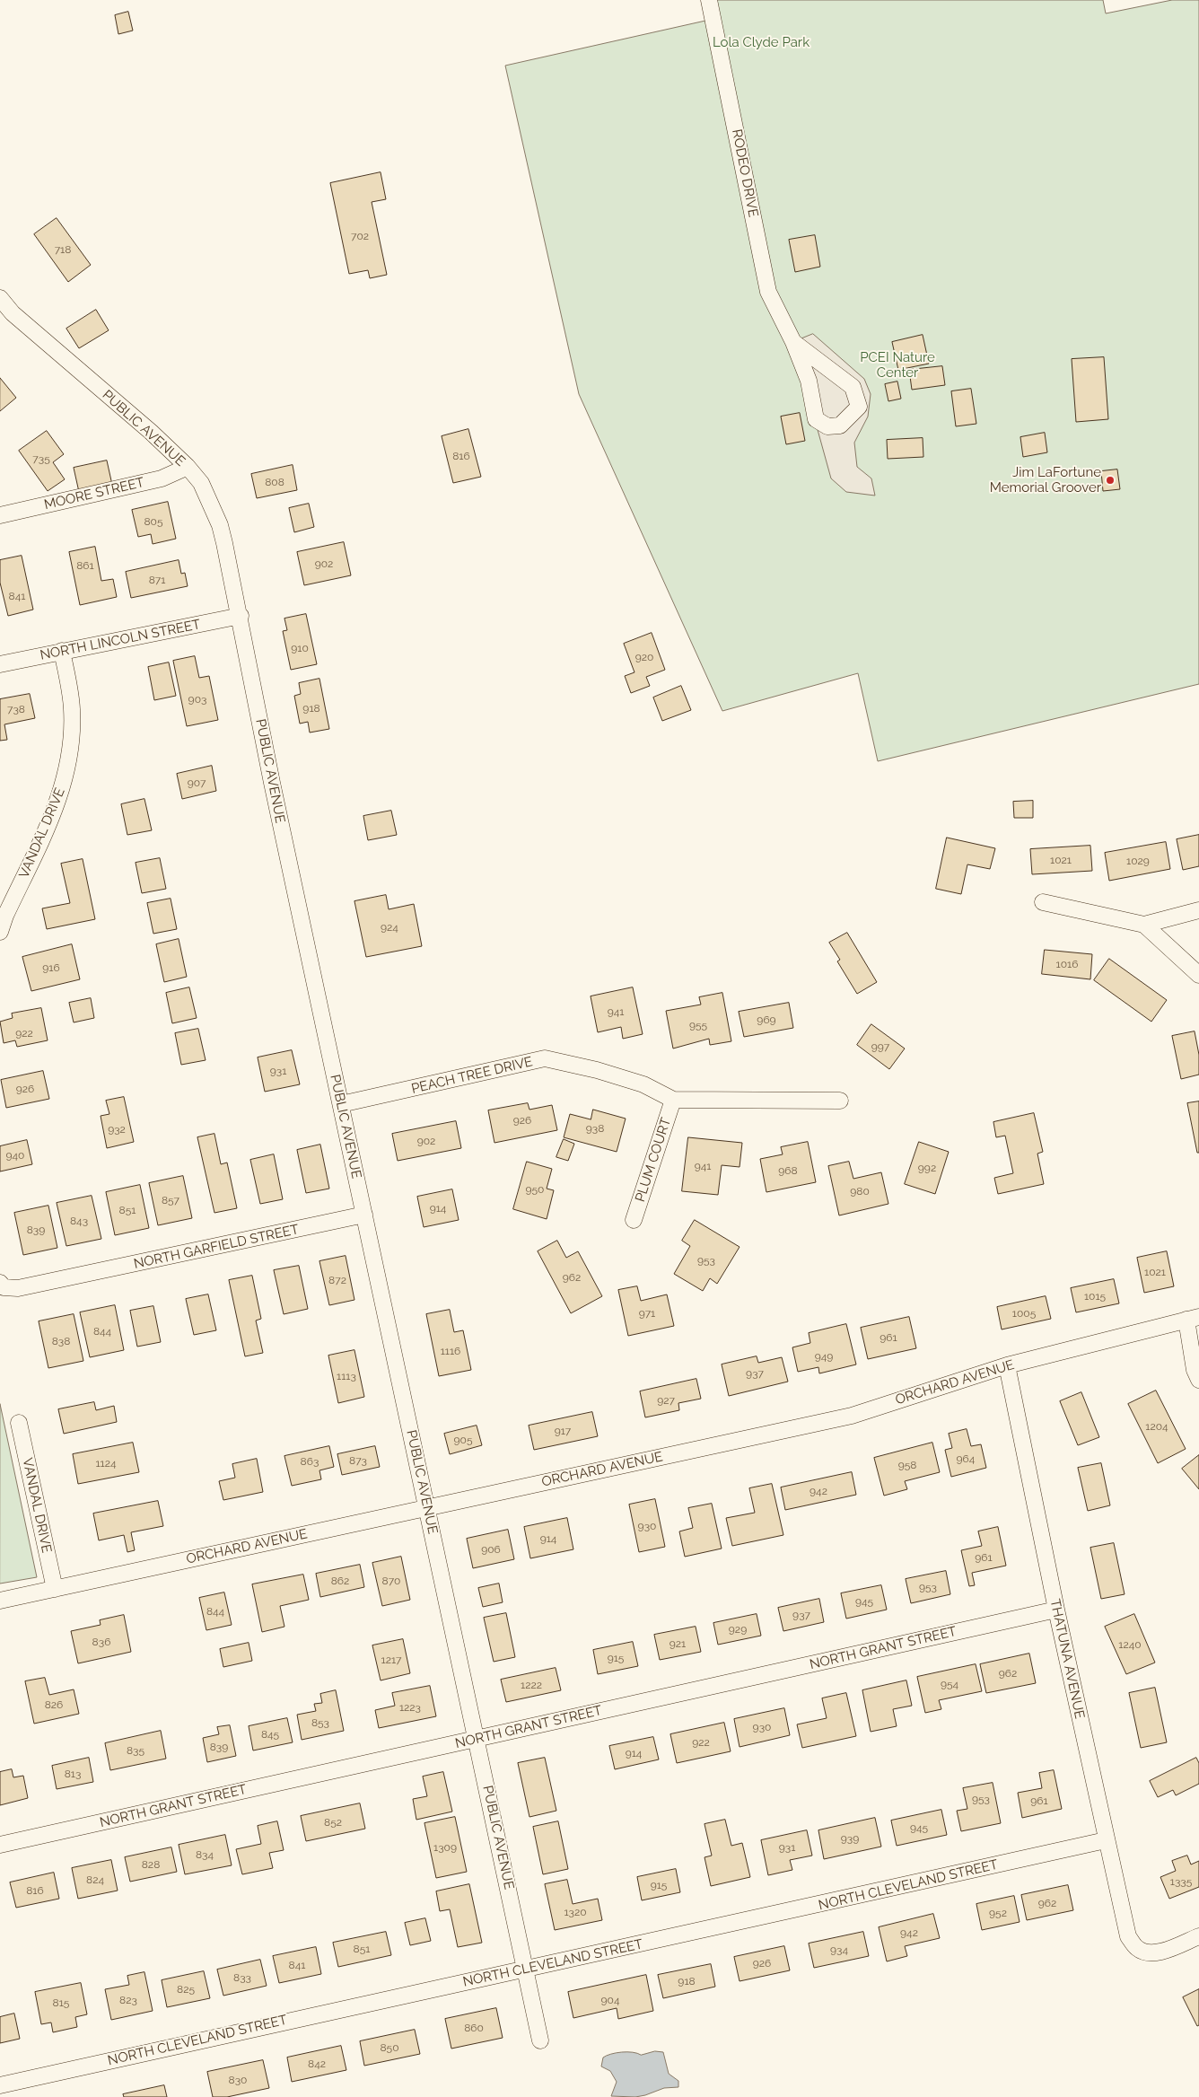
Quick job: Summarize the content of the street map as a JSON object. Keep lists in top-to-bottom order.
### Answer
{
  "streets": {
    "street": [
      "RODEO DRIVE",
      "PUBLIC AVENUE",
      "MOORE STREET",
      "NORTH LINCOLN STREET",
      "VANDAL DRIVE",
      "PEACH TREE DRIVE",
      "PLUM COURT",
      "NORTH GARFIELD STREET",
      "ORCHARD AVENUE",
      "NORTH GRANT STREET",
      "THATUNA AVENUE",
      "NORTH CLEVELAND STREET"
    ]
  },
  "crossings": [
    ["PUBLIC AVENUE", "MOORE STREET"],
    ["PUBLIC AVENUE", "NORTH LINCOLN STREET"],
    ["PUBLIC AVENUE", "PEACH TREE DRIVE"],
    ["PUBLIC AVENUE", "NORTH GARFIELD STREET"],
    ["PUBLIC AVENUE", "ORCHARD AVENUE"],
    ["PUBLIC AVENUE", "NORTH GRANT STREET"],
    ["PUBLIC AVENUE", "NORTH CLEVELAND STREET"],
    ["NORTH LINCOLN STREET", "VANDAL DRIVE"],
    ["VANDAL DRIVE", "ORCHARD AVENUE"],
    ["PEACH TREE DRIVE", "PLUM COURT"],
    ["ORCHARD AVENUE", "THATUNA AVENUE"],
    ["NORTH GRANT STREET", "THATUNA AVENUE"],
    ["THATUNA AVENUE", "NORTH CLEVELAND STREET"]
  ],
  "parks": ["Lola Clyde Park", "PCEI Nature Center"],
  "places": ["Jim LaFortune Memorial Groover"],
  "house_numbers": [
    "702",
    "718",
    "816",
    "735",
    "808",
    "805",
    "902",
    "861",
    "871",
    "841",
    "910",
    "920",
    "903",
    "918",
    "738",
    "907",
    "1021",
    "1029",
    "924",
    "1016",
    "916",
    "941",
    "969",
    "955",
    "922",
    "997",
    "931",
    "926",
    "926",
    "938",
    "932",
    "902",
    "940",
    "941",
    "992",
    "968",
    "950",
    "980",
    "857",
    "914",
    "851",
    "843",
    "839",
    "953",
    "1021",
    "962",
    "872",
    "1015",
    "971",
    "1005",
    "844",
    "961",
    "838",
    "1116",
    "949",
    "937",
    "1113",
    "927",
    "1204",
    "917",
    "905",
    "964",
    "873",
    "863",
    "1124",
    "958",
    "942",
    "930",
    "914",
    "906",
    "961",
    "862",
    "870",
    "953",
    "945",
    "844",
    "937",
    "929",
    "836",
    "921",
    "1240",
    "915",
    "1217",
    "962",
    "954",
    "1222",
    "826",
    "1223",
    "853",
    "930",
    "845",
    "922",
    "839",
    "835",
    "914",
    "813",
    "953",
    "961",
    "852",
    "945",
    "939",
    "1309",
    "931",
    "834",
    "828",
    "824",
    "1335",
    "915",
    "816",
    "962",
    "1320",
    "952",
    "942",
    "851",
    "934",
    "926",
    "841",
    "833",
    "918",
    "825",
    "823",
    "904",
    "815",
    "860",
    "850",
    "842",
    "830"
  ]
}
